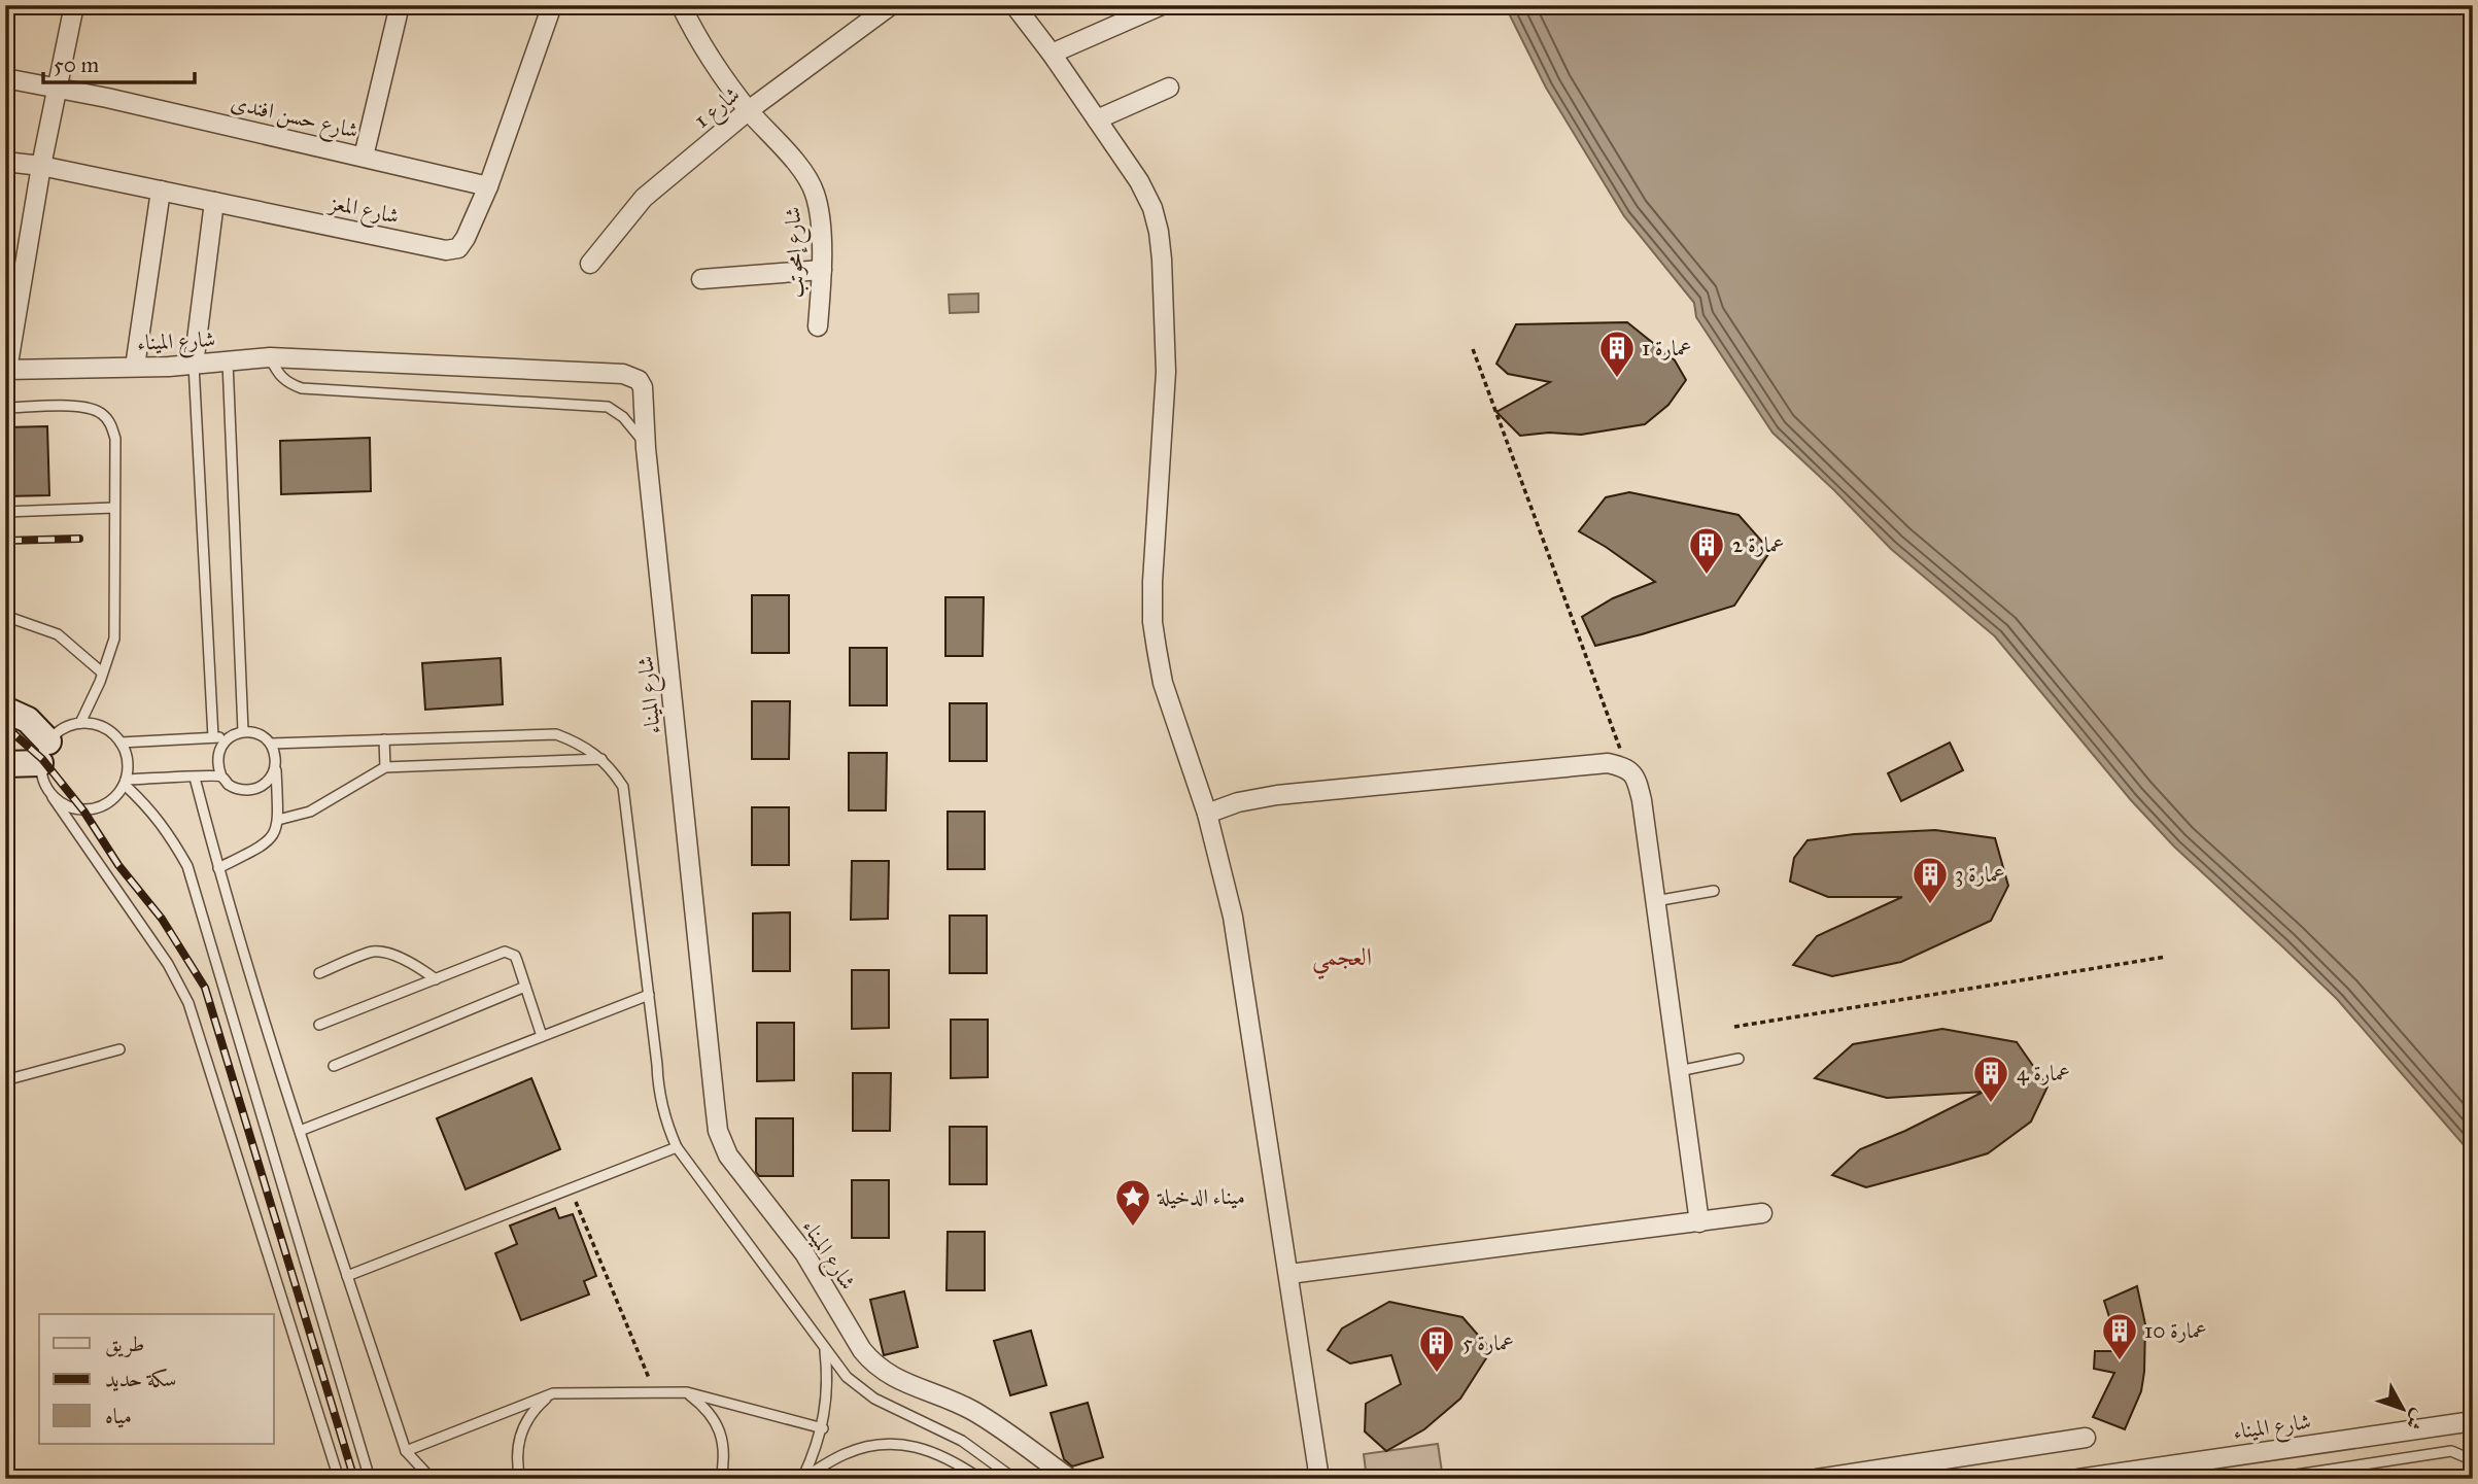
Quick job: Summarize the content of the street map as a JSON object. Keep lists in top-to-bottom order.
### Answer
{
  "streets": {
    "street": [
      "شارع 1",
      "شارع حسن افندى",
      "شارع المعز",
      "شارع إمحوتب",
      "شارع الميناء"
    ]
  },
  "crossings": [
    ["شارع 1", "شارع إمحوتب"],
    ["شارع حسن افندى", "شارع المعز"]
  ],
  "districts": ["العجمي"],
  "places": {
    "building": [
      "عمارة 1",
      "عمارة 2",
      "عمارة 3",
      "عمارة 4",
      "عمارة 10",
      "عمارة 5"
    ],
    "place": ["ميناء الدخيلة"]
  },
  "legend": ["طريق", "سكة حديد", "مياه"],
  "scale_bar": "50 m",
  "north": "bottom right"
}
